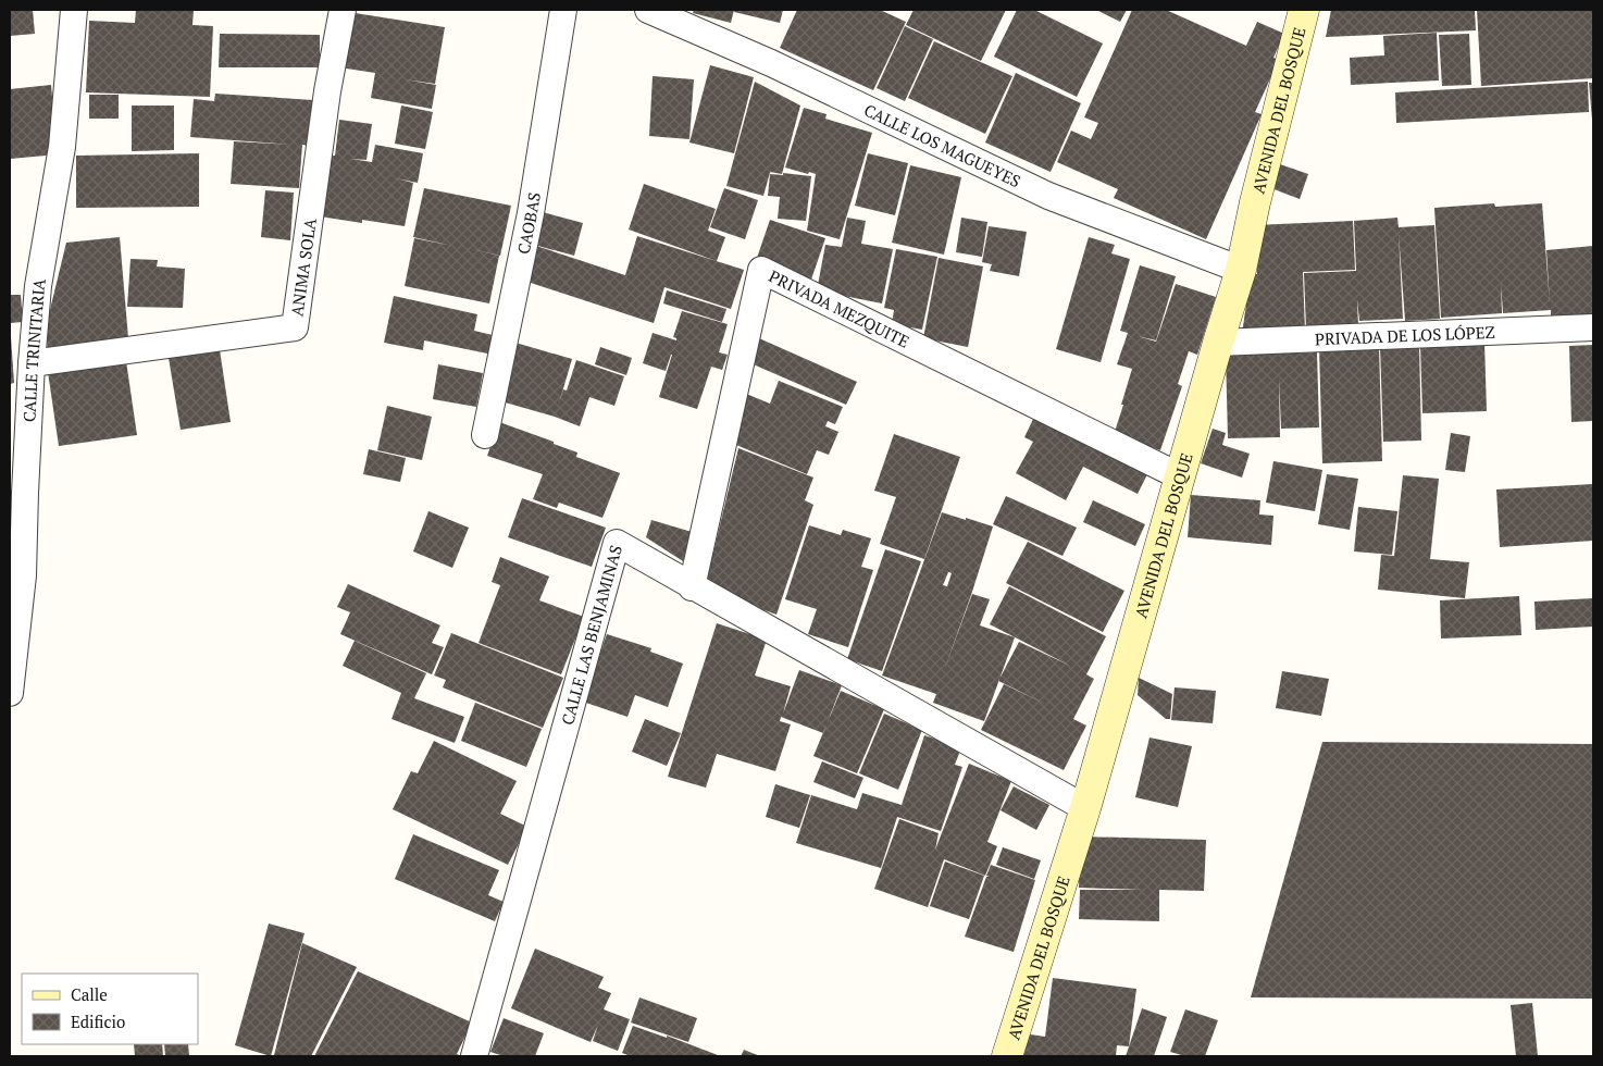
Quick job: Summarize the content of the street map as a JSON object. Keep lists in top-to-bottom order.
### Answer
{
  "streets": {
    "street": [
      "AVENIDA DEL BOSQUE",
      "CALLE LOS MAGUEYES",
      "CAOBAS",
      "ANIMA SOLA",
      "PRIVADA MEZQUITE",
      "PRIVADA DE LOS LÓPEZ",
      "CALLE TRINITARIA",
      "CALLE LAS BENJAMINAS"
    ]
  },
  "crossings": [
    ["AVENIDA DEL BOSQUE", "CALLE LOS MAGUEYES"],
    ["AVENIDA DEL BOSQUE", "PRIVADA MEZQUITE"],
    ["AVENIDA DEL BOSQUE", "PRIVADA DE LOS LÓPEZ"],
    ["AVENIDA DEL BOSQUE", "CALLE LAS BENJAMINAS"],
    ["ANIMA SOLA", "CALLE TRINITARIA"],
    ["PRIVADA MEZQUITE", "CALLE LAS BENJAMINAS"]
  ],
  "legend": ["Calle", "Edificio"]
}
